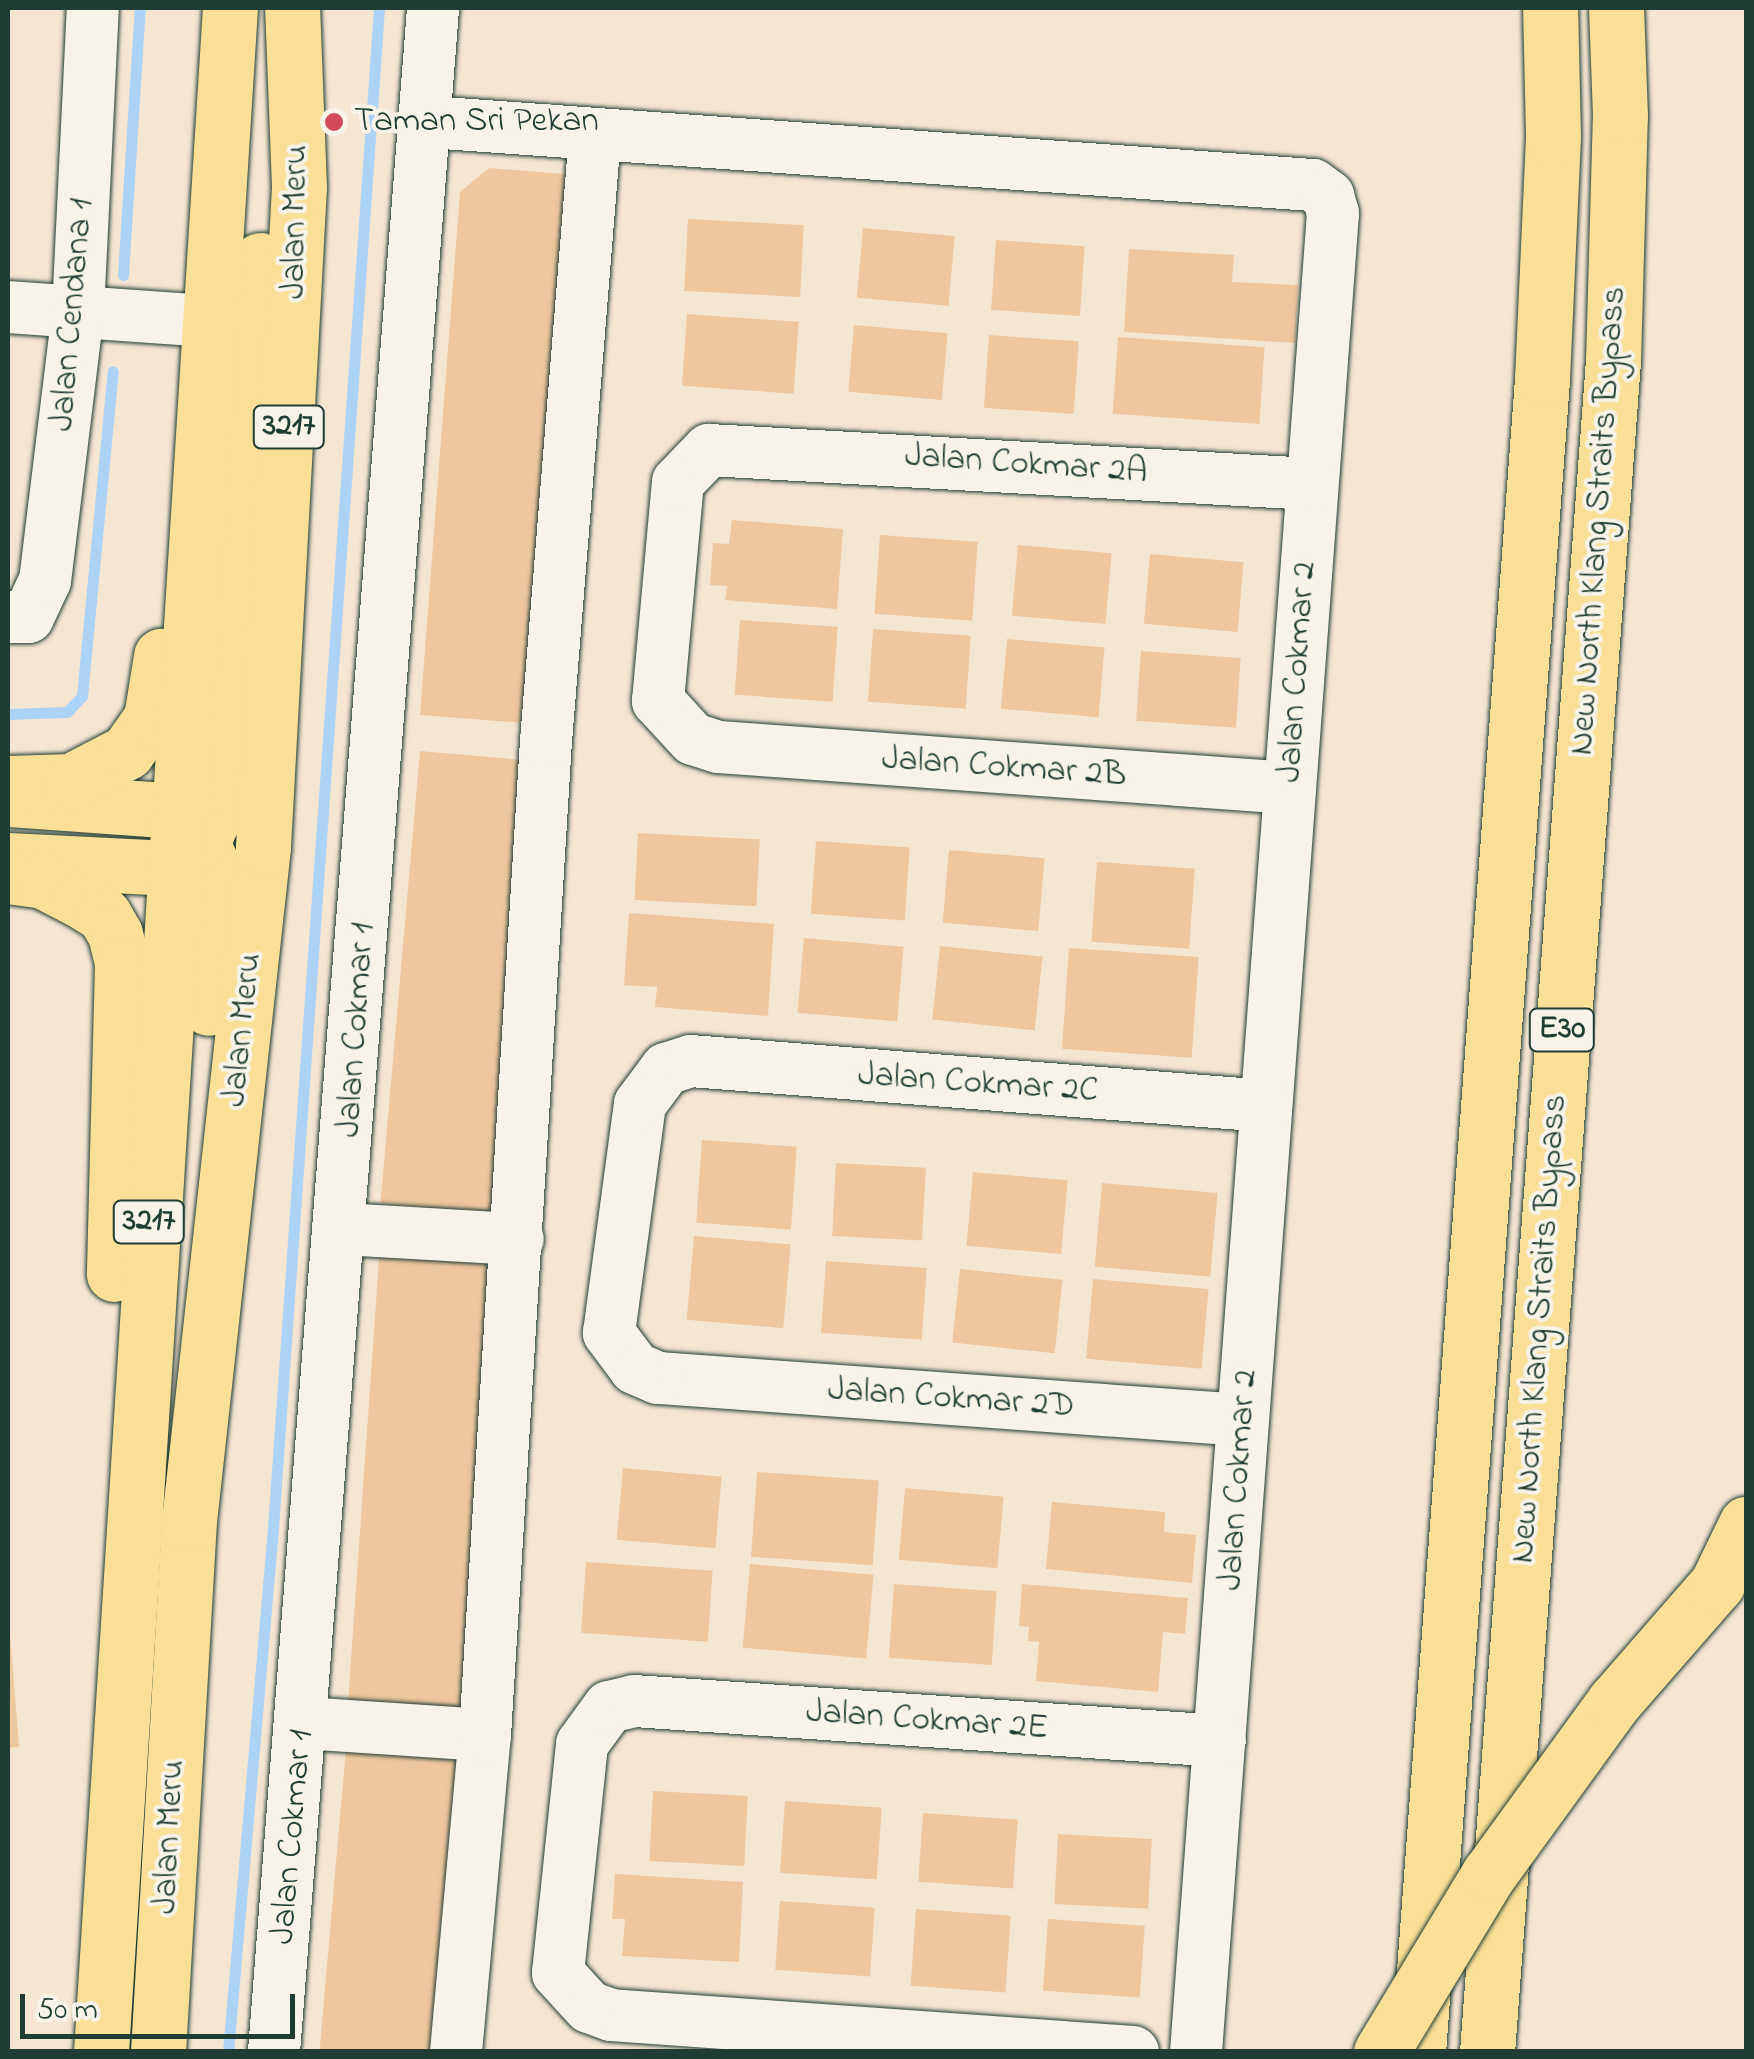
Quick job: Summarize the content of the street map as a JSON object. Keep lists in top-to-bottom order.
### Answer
{
  "streets": {
    "main road": [
      "Jalan Meru",
      "3217",
      "New North Klang Straits Bypass",
      "E30"
    ],
    "street": [
      "Jalan Cendana 1",
      "Jalan Cokmar 2A",
      "Jalan Cokmar 2",
      "Jalan Cokmar 2B",
      "Jalan Cokmar 1",
      "Jalan Cokmar 2C",
      "Jalan Cokmar 2D",
      "Jalan Cokmar 2E"
    ]
  },
  "crossings": [
    ["Jalan Cokmar 2A", "Jalan Cokmar 2"],
    ["Jalan Cokmar 2A", "Jalan Cokmar 2B"],
    ["Jalan Cokmar 2", "Jalan Cokmar 2B"],
    ["Jalan Cokmar 2", "Jalan Cokmar 1"],
    ["Jalan Cokmar 2", "Jalan Cokmar 2C"],
    ["Jalan Cokmar 2", "Jalan Cokmar 2D"],
    ["Jalan Cokmar 2", "Jalan Cokmar 2E"],
    ["Jalan Cokmar 2C", "Jalan Cokmar 2D"]
  ],
  "places": ["Taman Sri Pekan"],
  "scale_bar": "50 m"
}
